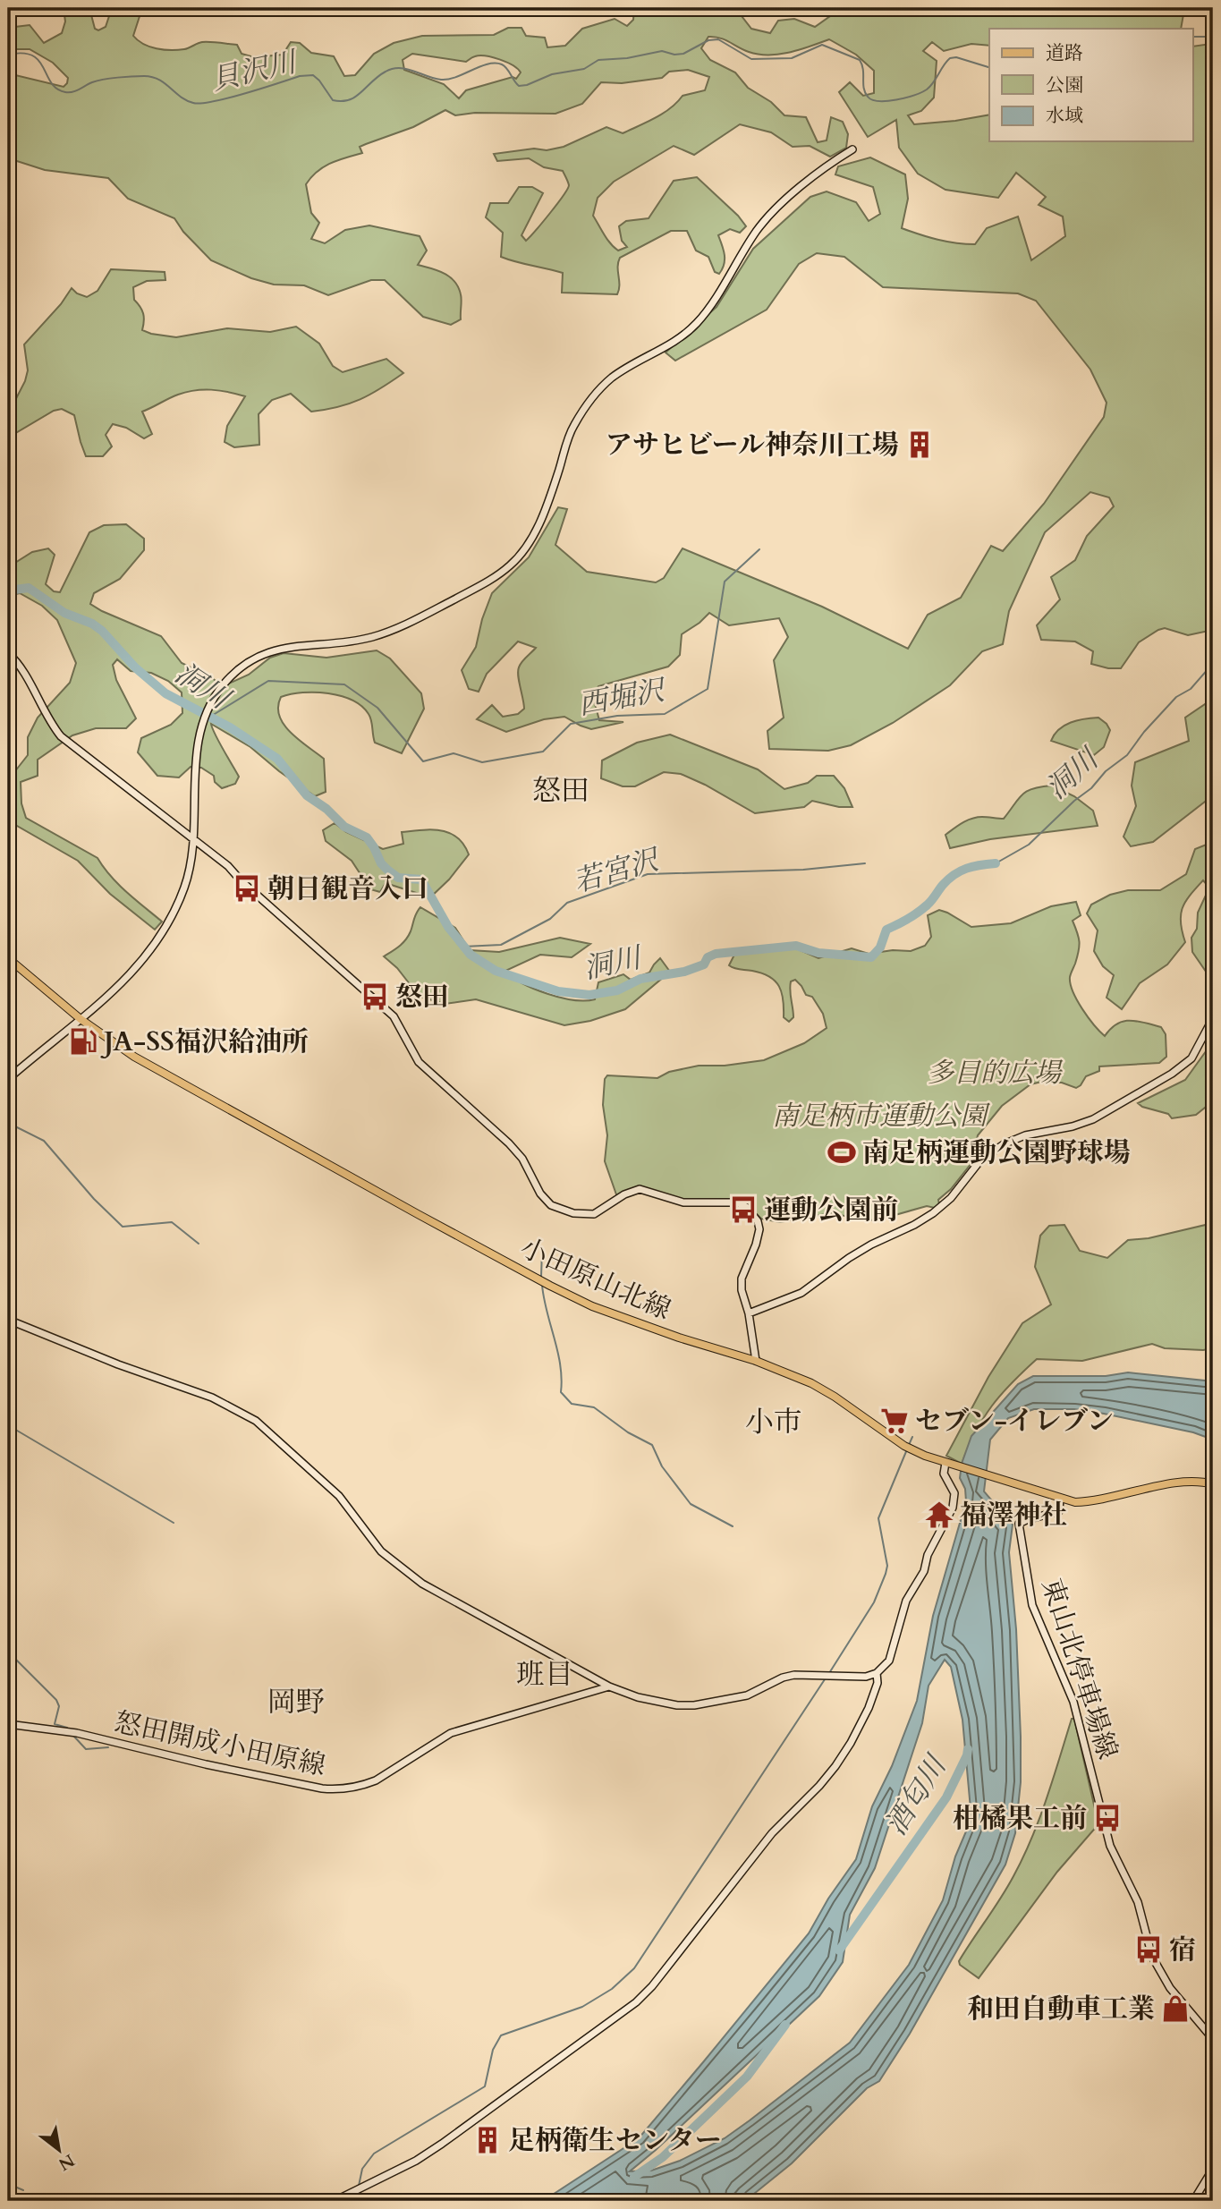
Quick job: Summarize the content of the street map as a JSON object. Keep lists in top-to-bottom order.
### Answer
{
  "streets": {
    "main road": ["小田原山北線"],
    "street": ["東山北停車場線", "怒田開成小田原線"]
  },
  "crossings": [
    ["小田原山北線", "東山北停車場線"]
  ],
  "districts": [
    "怒田",
    "小市",
    "班目",
    "岡野"
  ],
  "water": [
    "貝沢川",
    "洞川",
    "西堀沢",
    "若宮沢",
    "酒匂川"
  ],
  "parks": ["多目的広場", "南足柄市運動公園"],
  "places": {
    "building": ["アサヒビール神奈川工場", "足柄衛生センター"],
    "bus stop": [
      "朝日観音入口",
      "怒田",
      "運動公園前",
      "柑橘果工前",
      "宿"
    ],
    "fuel station": ["JA-SS福沢給油所"],
    "sports": ["南足柄運動公園野球場"],
    "supermarket": ["セブン-イレブン"],
    "temple": ["福澤神社"],
    "shop": ["和田自動車工業"]
  },
  "legend": ["道路", "公園", "水域"],
  "north": "bottom right"
}
